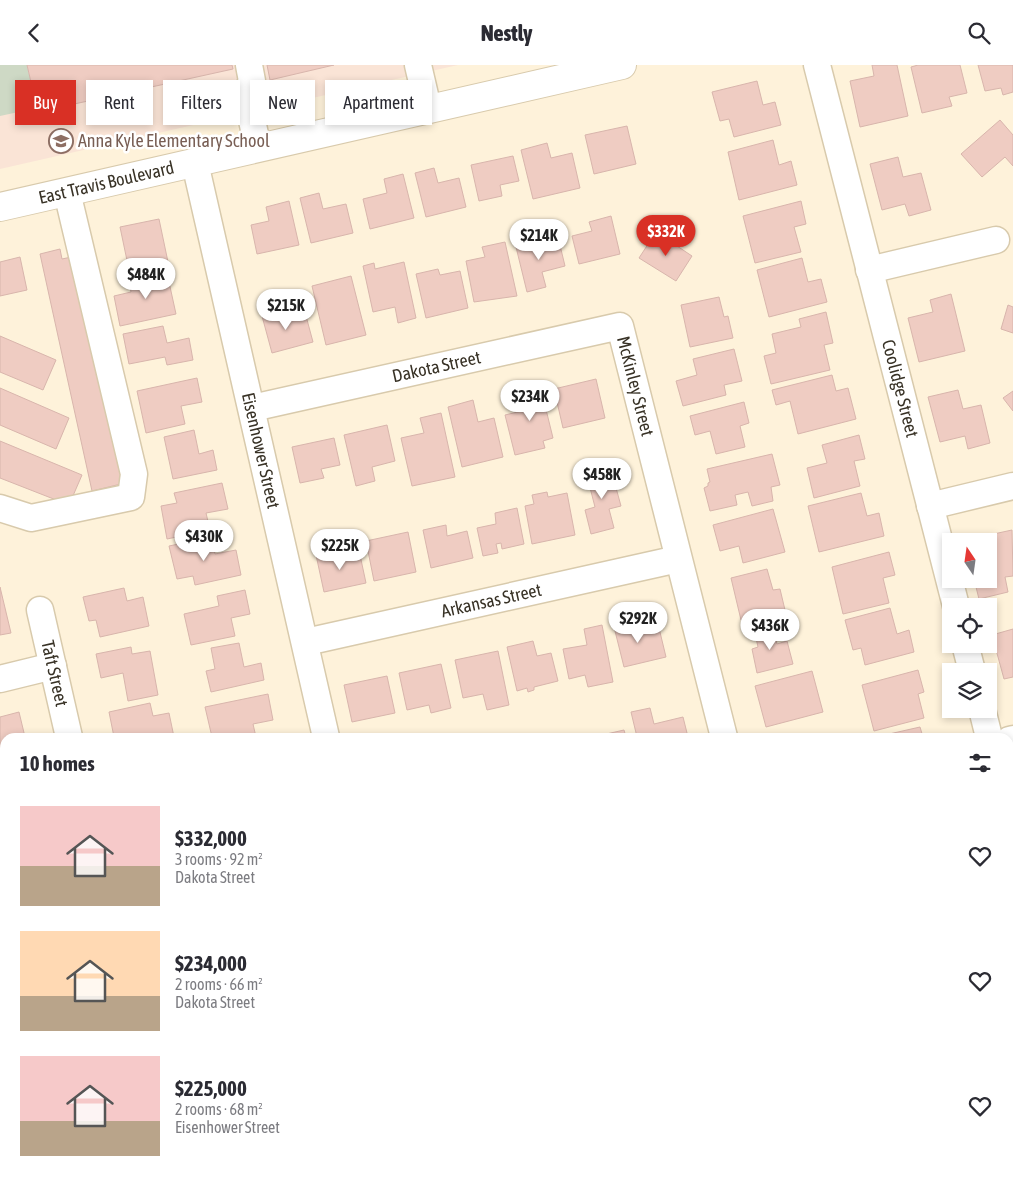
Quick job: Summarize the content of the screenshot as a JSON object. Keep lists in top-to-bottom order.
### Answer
{
  "streets": {
    "main road": ["East Travis Boulevard"],
    "street": [
      "Dakota Street",
      "McKinley Street",
      "Coolidge Street",
      "Eisenhower Street",
      "Arkansas Street",
      "Taft Street"
    ]
  },
  "crossings": [
    ["East Travis Boulevard", "Eisenhower Street"],
    ["Dakota Street", "McKinley Street"],
    ["Dakota Street", "Eisenhower Street"],
    ["McKinley Street", "Arkansas Street"],
    ["Eisenhower Street", "Arkansas Street"]
  ],
  "places": {
    "school or university": ["Anna Kyle Elementary School"]
  },
  "north": "top",
  "page": {
    "header": "Nestly",
    "chip": [
      "Buy",
      "Rent",
      "Filters",
      "New",
      "Apartment"
    ],
    "price": [
      "$332K",
      "$214K",
      "$484K",
      "$215K",
      "$234K",
      "$458K",
      "$430K",
      "$225K",
      "$292K",
      "$436K"
    ],
    "heading": "10 homes",
    "list": [
      {
        "name": "$332,000",
        "note": "3 rooms · 92 m² · Dakota Street"
      },
      {
        "name": "$234,000",
        "note": "2 rooms · 66 m² · Dakota Street"
      },
      {
        "name": "$225,000",
        "note": "2 rooms · 68 m² · Eisenhower Street"
      }
    ]
  }
}
